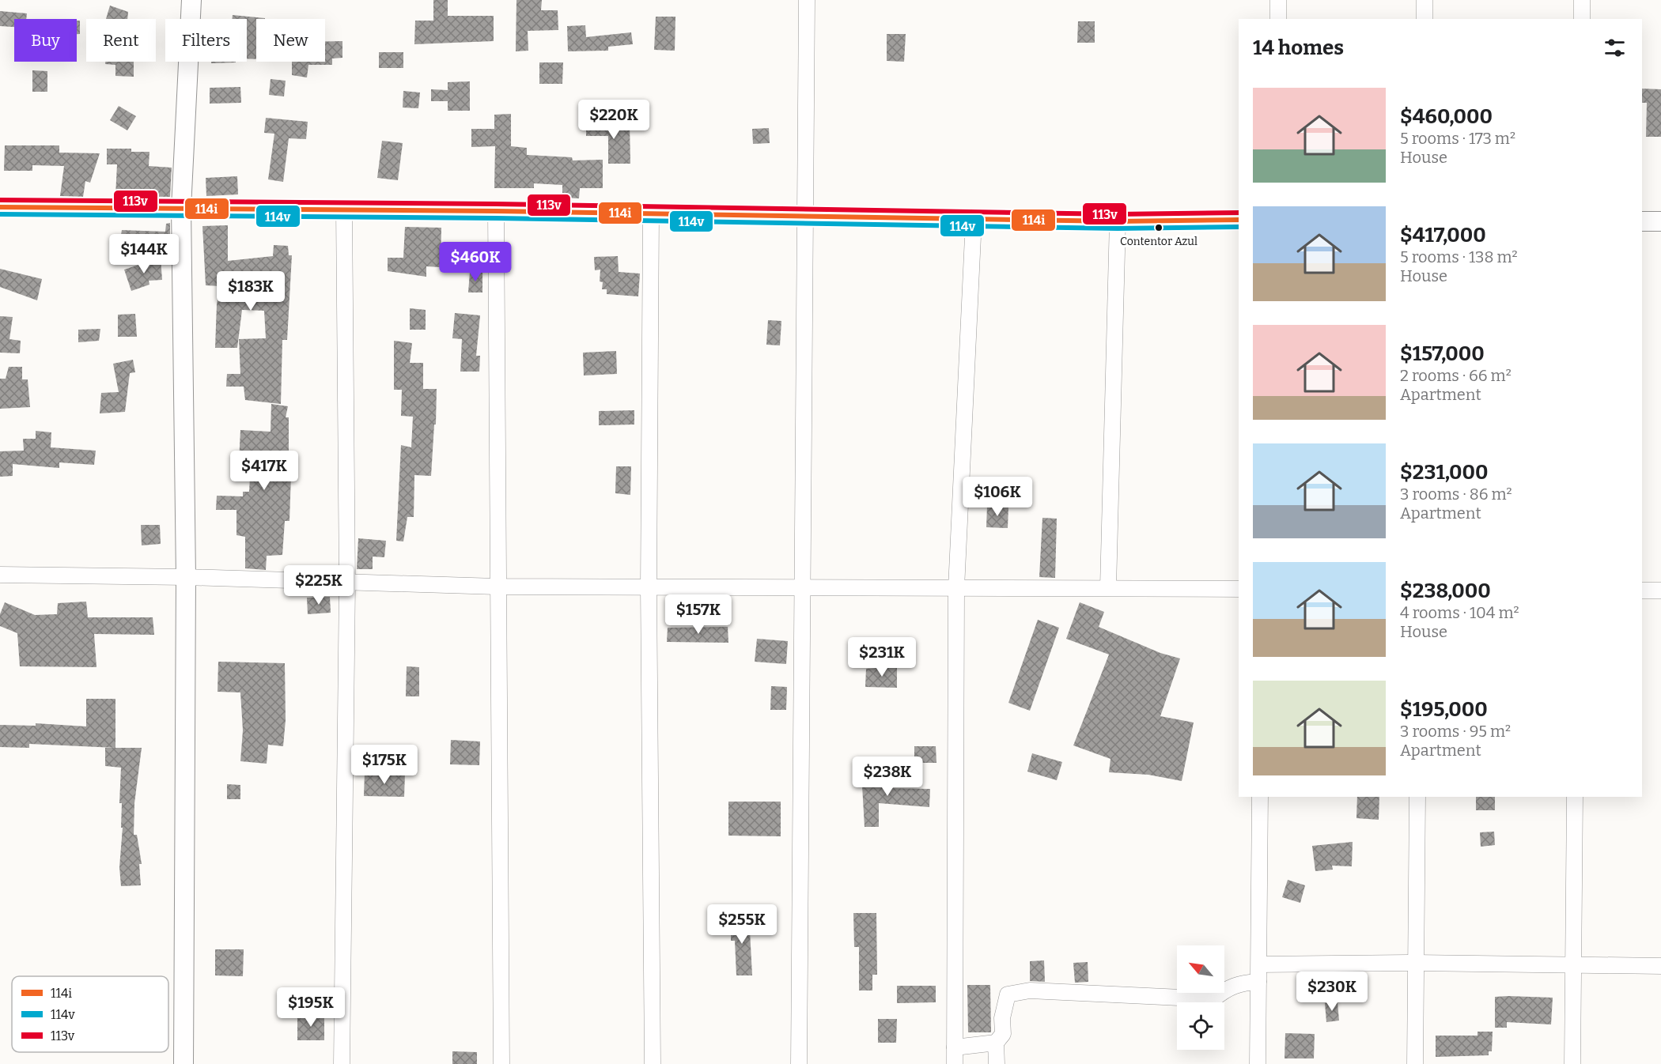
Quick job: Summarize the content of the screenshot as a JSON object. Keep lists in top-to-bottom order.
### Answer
{
  "places": ["Contentor Azul"],
  "lines": ["transit line 113v", "transit line 114i", "transit line 114v"],
  "legend": ["114i", "114v", "113v"],
  "north": "top left",
  "page": {
    "chip": [
      "Buy",
      "Rent",
      "Filters",
      "New"
    ],
    "heading": "14 homes",
    "list": [
      {
        "name": "$460,000",
        "note": "5 rooms · 173 m² · House"
      },
      {
        "name": "$417,000",
        "note": "5 rooms · 138 m² · House"
      },
      {
        "name": "$157,000",
        "note": "2 rooms · 66 m² · Apartment"
      },
      {
        "name": "$231,000",
        "note": "3 rooms · 86 m² · Apartment"
      },
      {
        "name": "$238,000",
        "note": "4 rooms · 104 m² · House"
      },
      {
        "name": "$195,000",
        "note": "3 rooms · 95 m² · Apartment"
      }
    ],
    "price": [
      "$220K",
      "$144K",
      "$460K",
      "$183K",
      "$417K",
      "$106K",
      "$225K",
      "$157K",
      "$231K",
      "$175K",
      "$238K",
      "$255K",
      "$230K",
      "$195K"
    ]
  }
}
